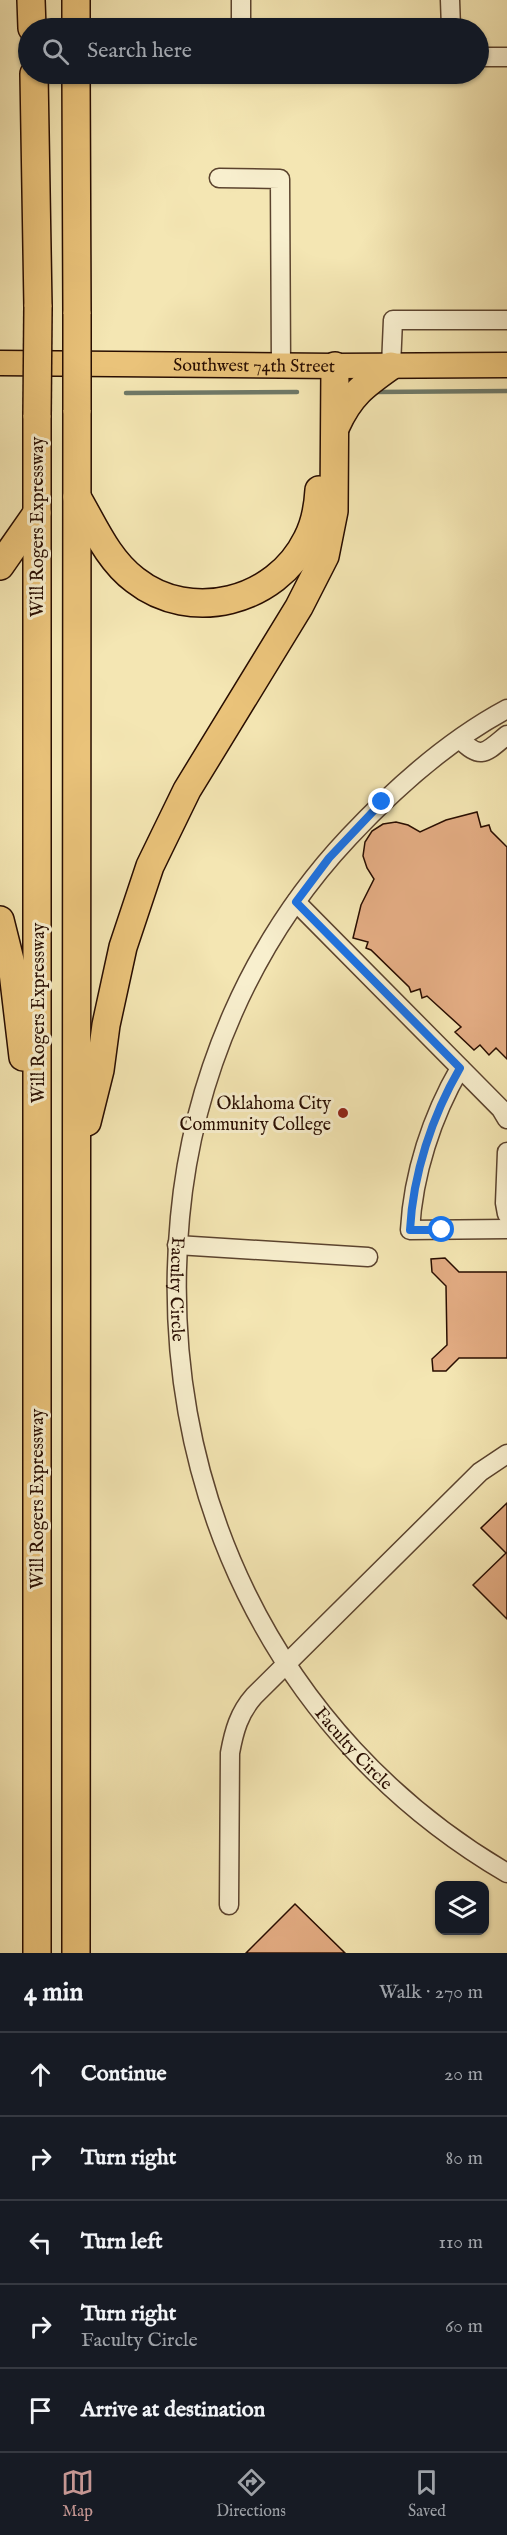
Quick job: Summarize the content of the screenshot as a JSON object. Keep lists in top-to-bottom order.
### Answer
{
  "streets": {
    "highway": ["Will Rogers Expressway"],
    "main road": ["Southwest 74th Street"],
    "street": ["Faculty Circle"]
  },
  "places": ["Oklahoma City Community College"],
  "page": {
    "search": "Search here",
    "heading": ["4 min", "Walk · 270 m"],
    "list": [
      ["Continue", "20 m"],
      ["Turn right", "80 m"],
      ["Turn left", "110 m"],
      ["Turn right", "Faculty Circle", "60 m"],
      "Arrive at destination"
    ],
    "nav": ["Map", "Directions", "Saved"]
  }
}
